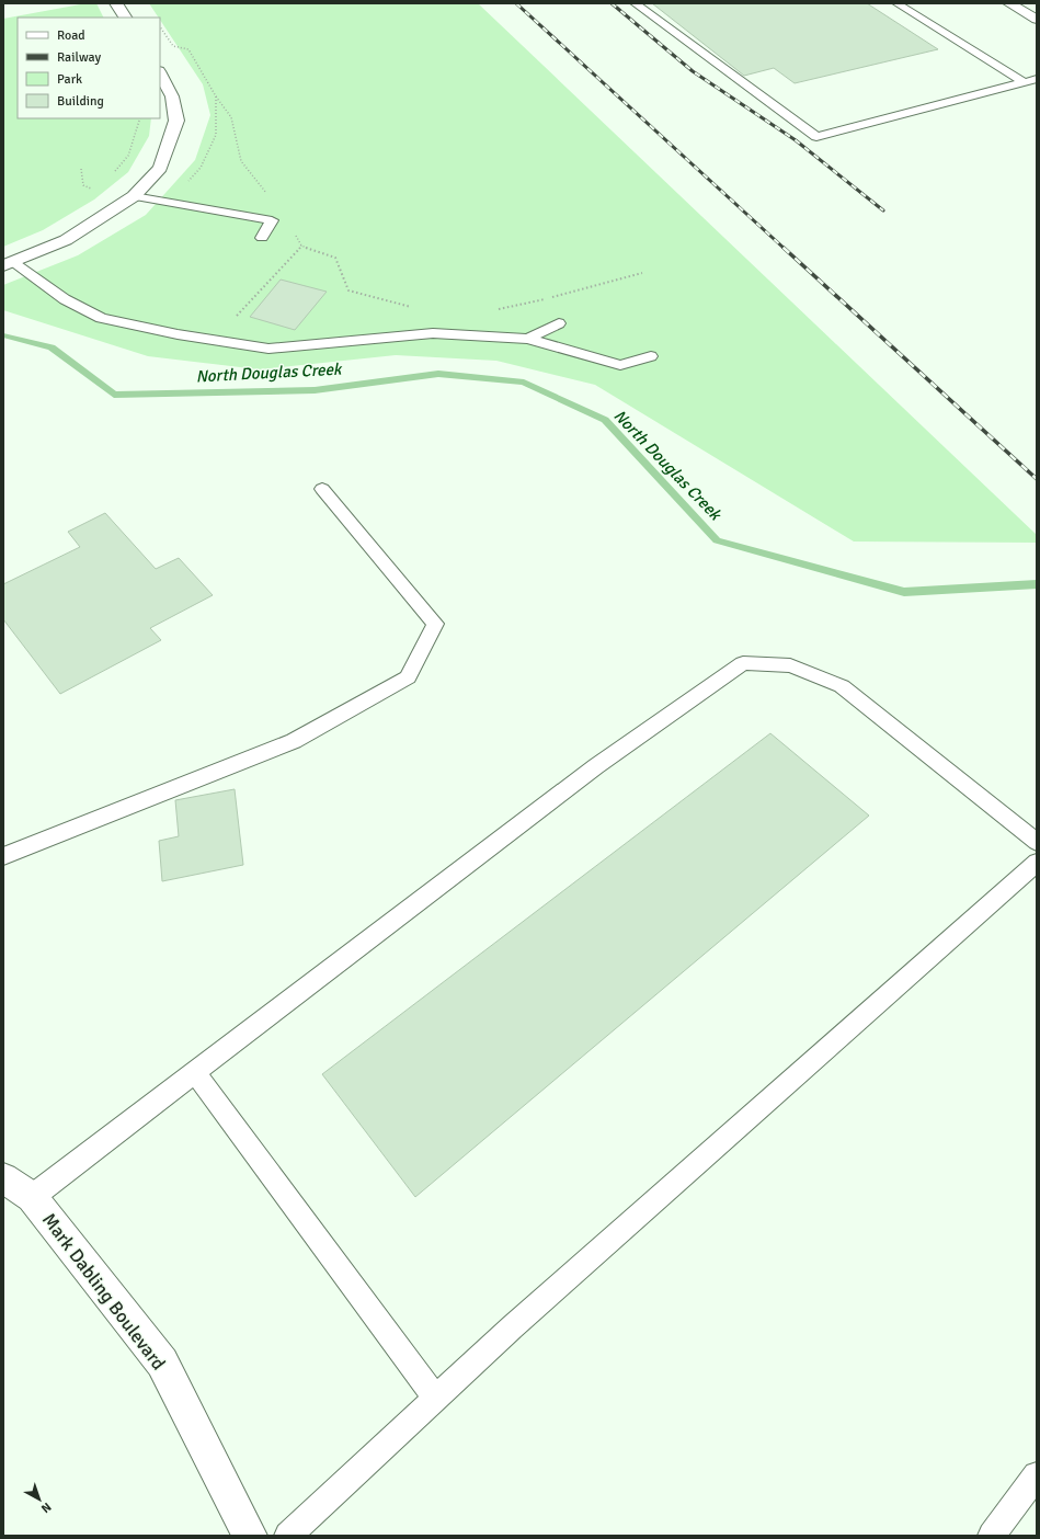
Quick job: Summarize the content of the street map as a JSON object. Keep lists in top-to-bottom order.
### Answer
{
  "streets": {
    "street": ["Mark Dabling Boulevard"]
  },
  "water": ["North Douglas Creek"],
  "legend": [
    "Road",
    "Railway",
    "Park",
    "Building"
  ],
  "north": "bottom right"
}
